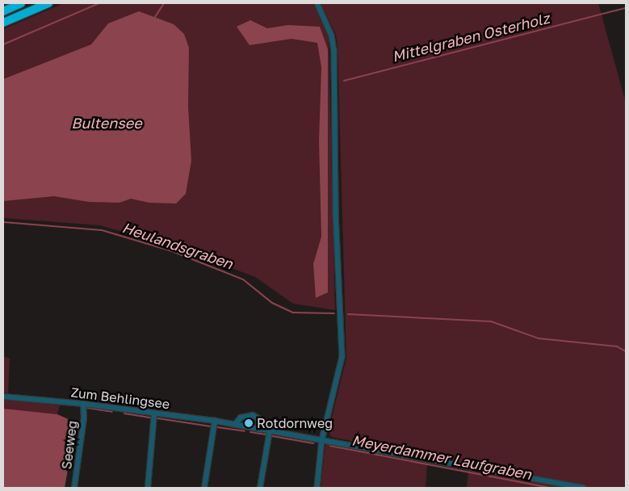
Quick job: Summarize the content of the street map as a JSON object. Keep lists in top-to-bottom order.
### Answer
{
  "streets": {
    "street": ["Zum Behlingsee", "Seeweg"]
  },
  "crossings": [
    ["Zum Behlingsee", "Seeweg"]
  ],
  "water": [
    "Mittelgraben Osterholz",
    "Bultensee",
    "Heulandsgraben",
    "Meyerdammer Laufgraben"
  ],
  "places": ["Rotdornweg"]
}
